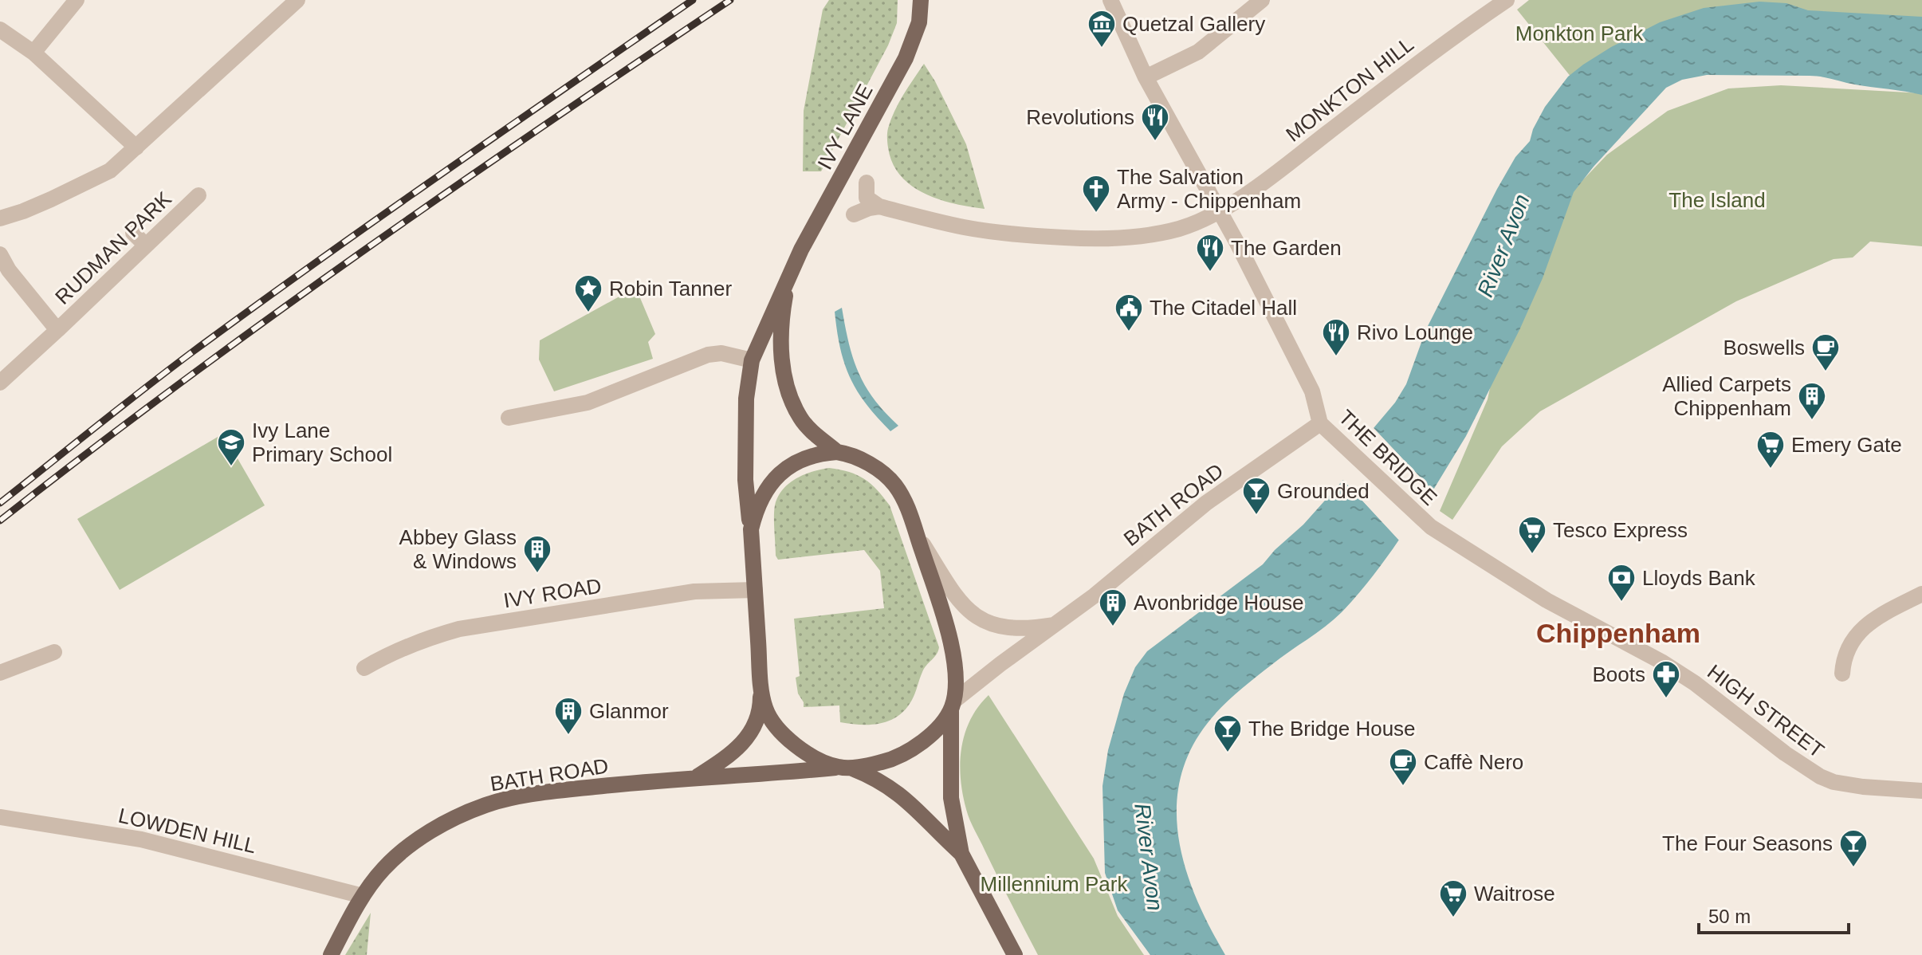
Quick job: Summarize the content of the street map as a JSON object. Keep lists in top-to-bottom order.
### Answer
{
  "streets": {
    "main road": ["IVY LANE", "BATH ROAD"],
    "street": [
      "MONKTON HILL",
      "RUDMAN PARK",
      "THE BRIDGE",
      "IVY ROAD",
      "HIGH STREET",
      "LOWDEN HILL"
    ]
  },
  "crossings": [
    ["MONKTON HILL", "THE BRIDGE"],
    ["IVY LANE", "BATH ROAD"],
    ["IVY LANE", "IVY ROAD"],
    ["THE BRIDGE", "BATH ROAD"],
    ["THE BRIDGE", "HIGH STREET"],
    ["BATH ROAD", "LOWDEN HILL"]
  ],
  "districts": ["Chippenham"],
  "water": ["River Avon"],
  "parks": ["Monkton Park", "The Island", "Millennium Park"],
  "places": {
    "museum": ["Quetzal Gallery"],
    "restaurant": ["Revolutions", "The Garden", "Rivo Lounge"],
    "church": ["The Salvation Army - Chippenham"],
    "place": ["Robin Tanner"],
    "public building": ["The Citadel Hall"],
    "cafe": ["Boswells", "Caffè Nero"],
    "building": [
      "Allied Carpets Chippenham",
      "Abbey Glass & Windows",
      "Avonbridge House",
      "Glanmor"
    ],
    "school or university": ["Ivy Lane Primary School"],
    "supermarket": ["Emery Gate", "Tesco Express", "Waitrose"],
    "bar": ["Grounded", "The Bridge House", "The Four Seasons"],
    "bank": ["Lloyds Bank"],
    "pharmacy": ["Boots"]
  },
  "scale_bar": "50 m"
}
